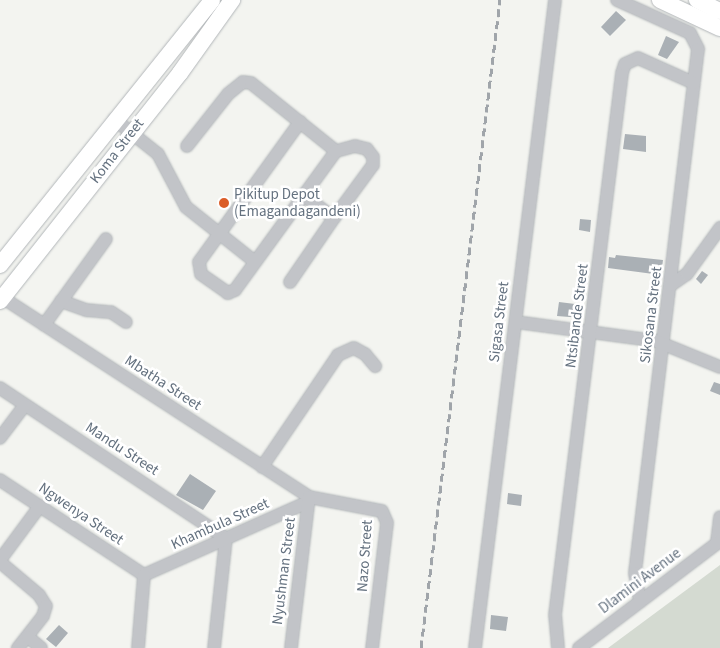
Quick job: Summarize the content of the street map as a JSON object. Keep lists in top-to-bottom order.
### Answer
{
  "streets": {
    "main road": ["Koma Street"],
    "street": [
      "Sikosana Street",
      "Ntsibande Street",
      "Sigasa Street",
      "Mbatha Street",
      "Mandu Street",
      "Ngwenya Street",
      "Khambula Street",
      "Nazo Street",
      "Nyushman Street",
      "Dlamini Avenue"
    ]
  },
  "crossings": [
    ["Koma Street", "Mbatha Street"],
    ["Sikosana Street", "Ntsibande Street"],
    ["Sikosana Street", "Dlamini Avenue"],
    ["Mbatha Street", "Khambula Street"],
    ["Mbatha Street", "Nazo Street"],
    ["Mbatha Street", "Nyushman Street"],
    ["Mandu Street", "Khambula Street"],
    ["Ngwenya Street", "Khambula Street"],
    ["Khambula Street", "Nazo Street"],
    ["Khambula Street", "Nyushman Street"],
    ["Nazo Street", "Nyushman Street"]
  ],
  "places": ["Pikitup Depot (Emagandagandeni)"]
}
